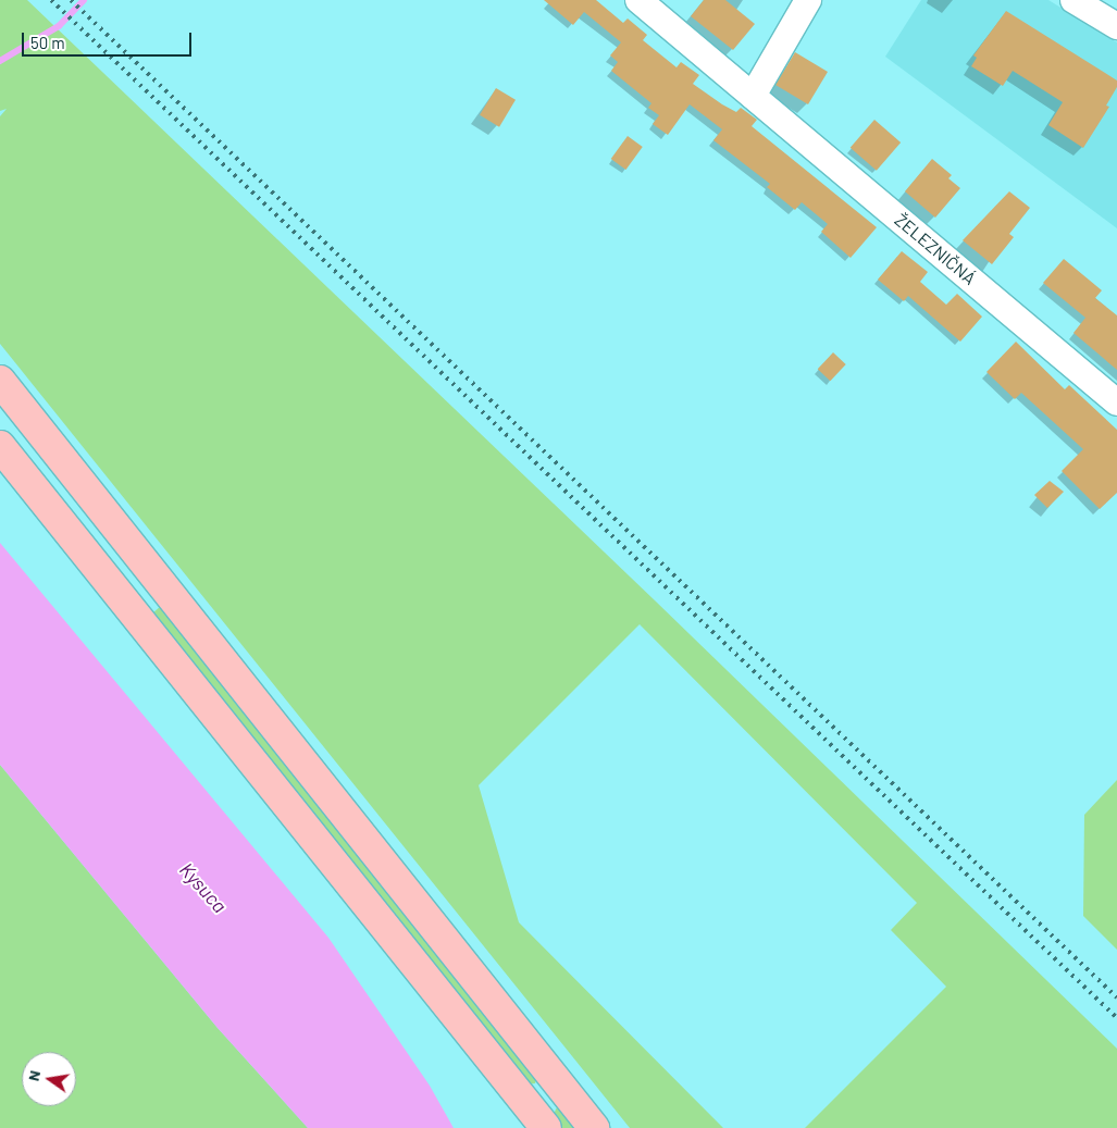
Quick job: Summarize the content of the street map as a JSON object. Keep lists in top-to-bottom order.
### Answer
{
  "streets": {
    "street": ["ŽELEZNIČNÁ"]
  },
  "water": ["Kysuca"],
  "scale_bar": "50 m",
  "north": "left"
}
